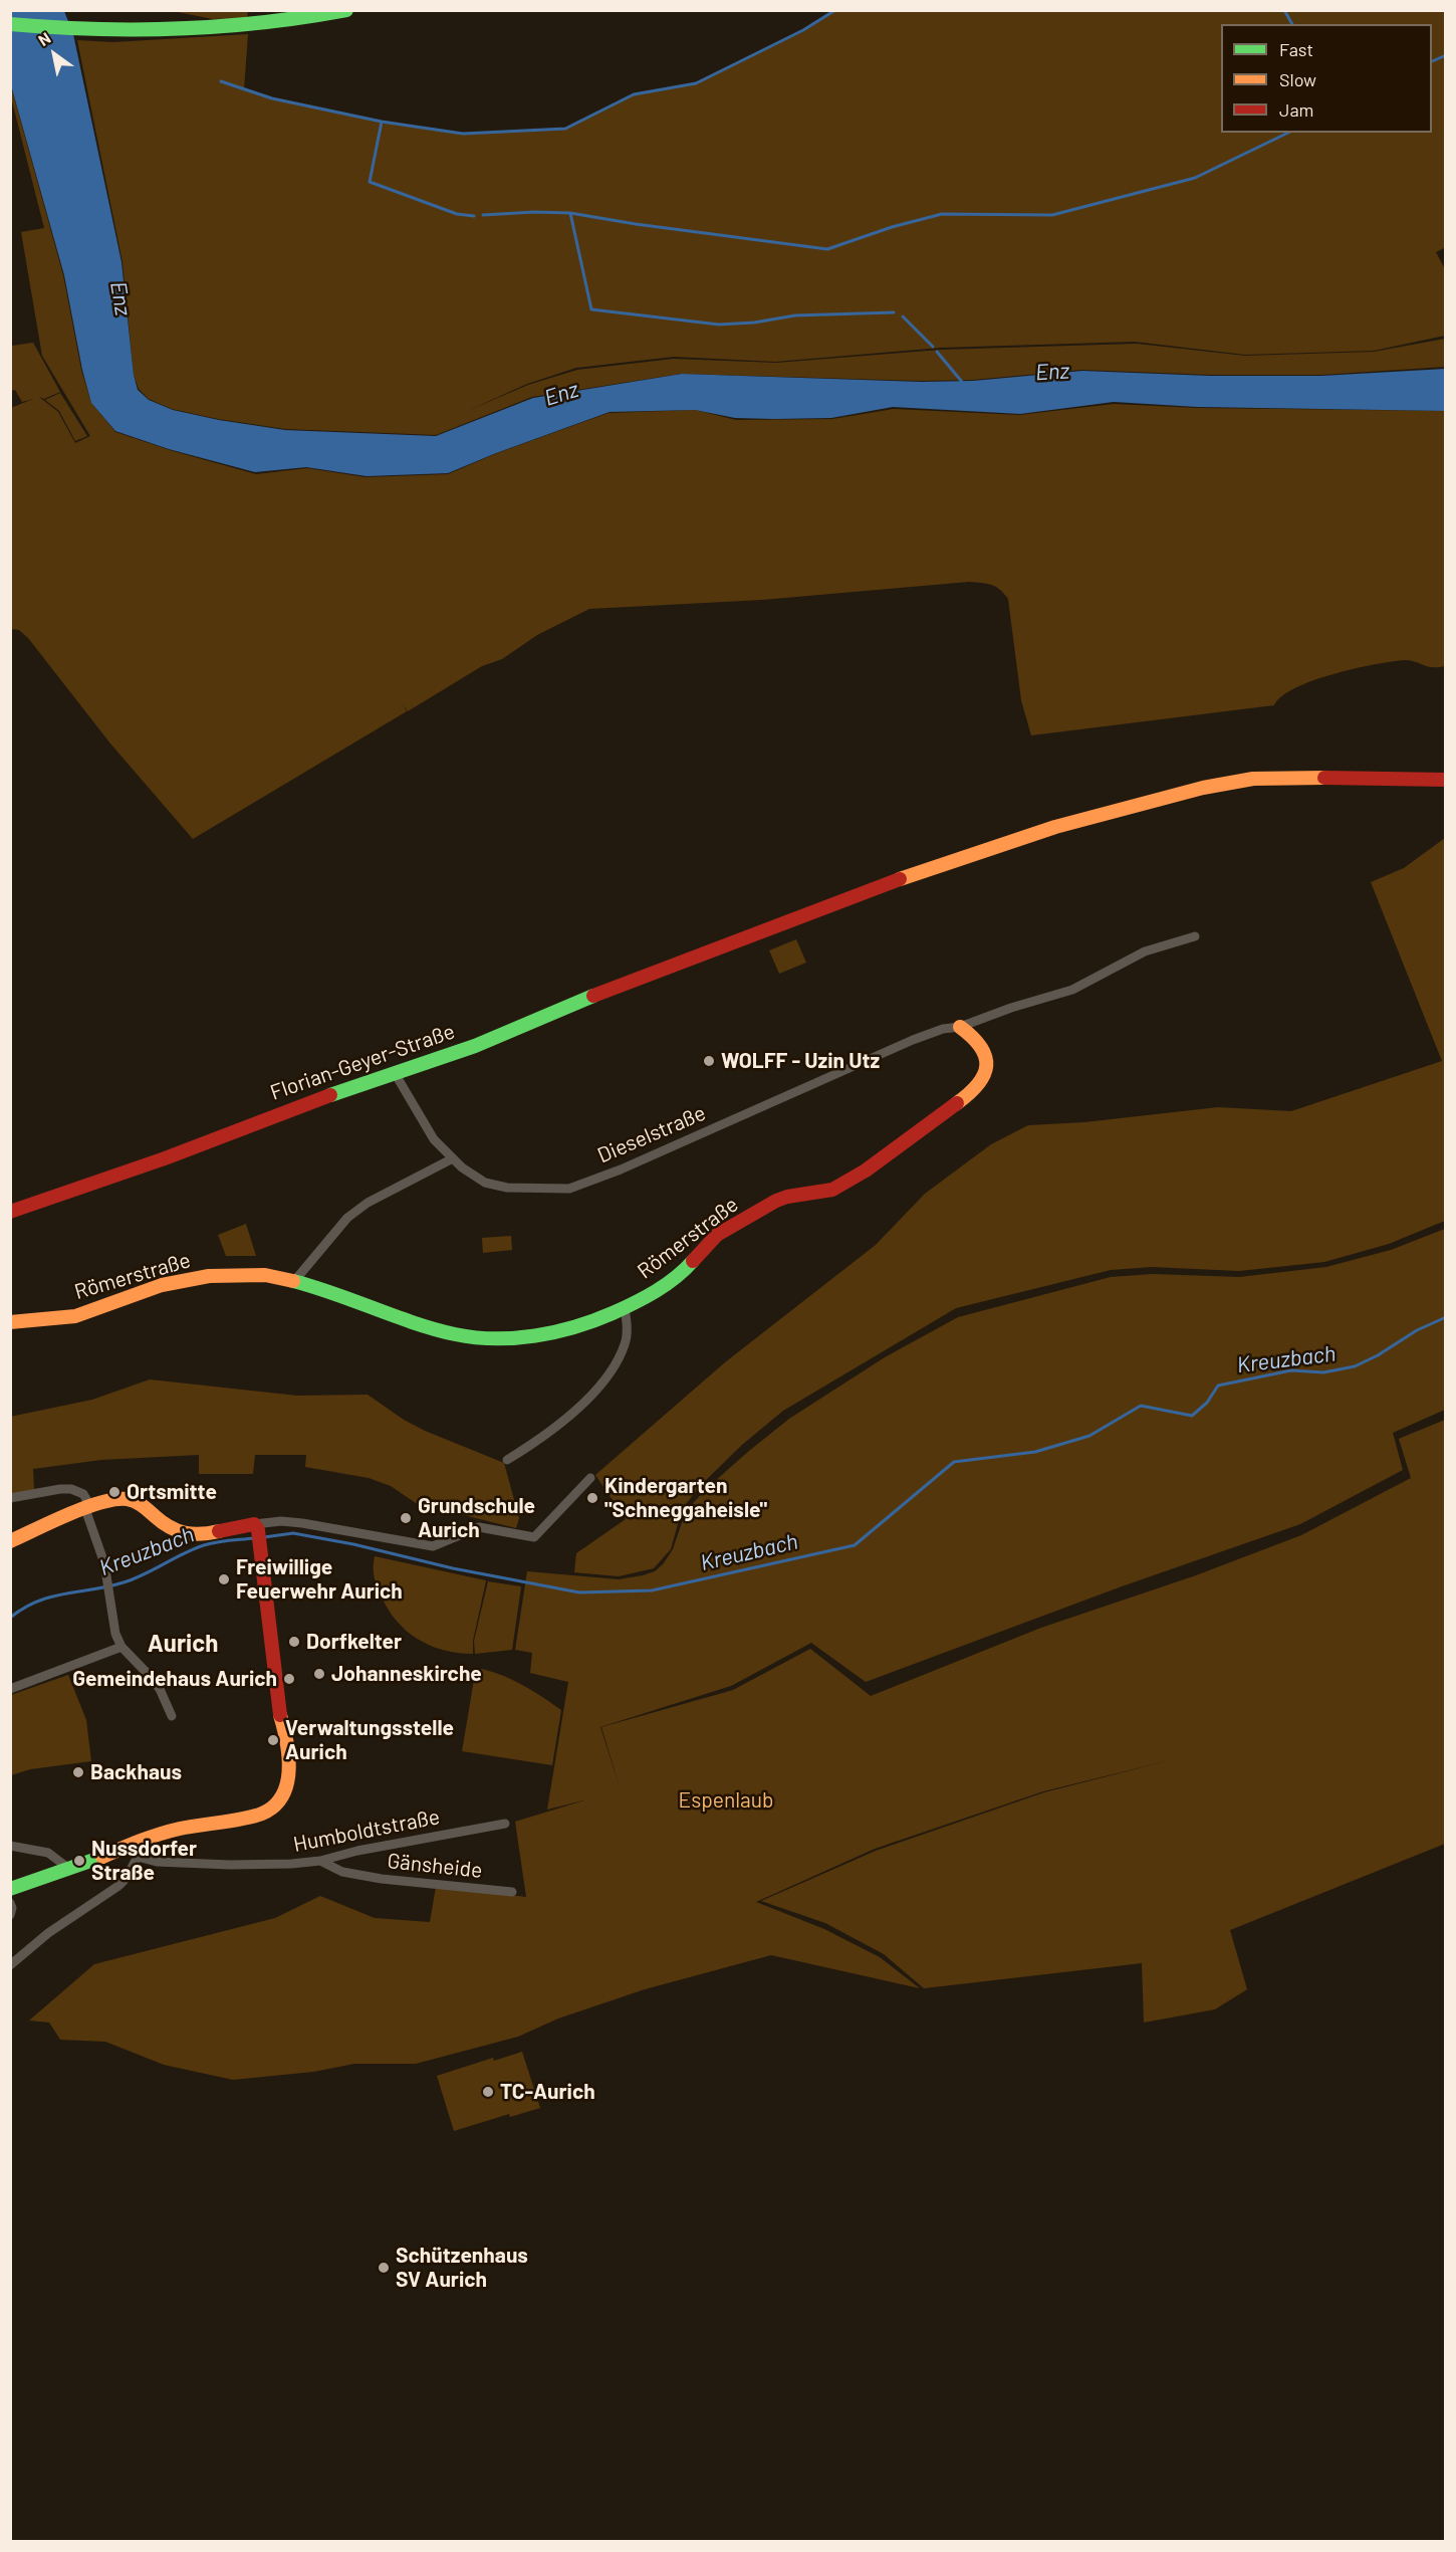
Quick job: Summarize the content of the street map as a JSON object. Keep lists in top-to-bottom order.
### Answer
{
  "streets": {
    "street": [
      "Florian-Geyer-Straße",
      "Dieselstraße",
      "Römerstraße",
      "Humboldtstraße",
      "Gänsheide"
    ]
  },
  "crossings": [
    ["Florian-Geyer-Straße", "Dieselstraße"],
    ["Dieselstraße", "Römerstraße"],
    ["Humboldtstraße", "Gänsheide"]
  ],
  "districts": ["Aurich"],
  "water": ["Enz", "Kreuzbach"],
  "parks": ["Espenlaub"],
  "places": [
    "WOLFF - Uzin Utz",
    "Ortsmitte",
    "Kindergarten \"Schneggaheisle\"",
    "Grundschule Aurich",
    "Freiwillige Feuerwehr Aurich",
    "Dorfkelter",
    "Johanneskirche",
    "Gemeindehaus Aurich",
    "Verwaltungsstelle Aurich",
    "Backhaus",
    "Nussdorfer Straße",
    "TC-Aurich",
    "Schützenhaus SV Aurich"
  ],
  "legend": ["Fast", "Slow", "Jam"],
  "north": "top left"
}
